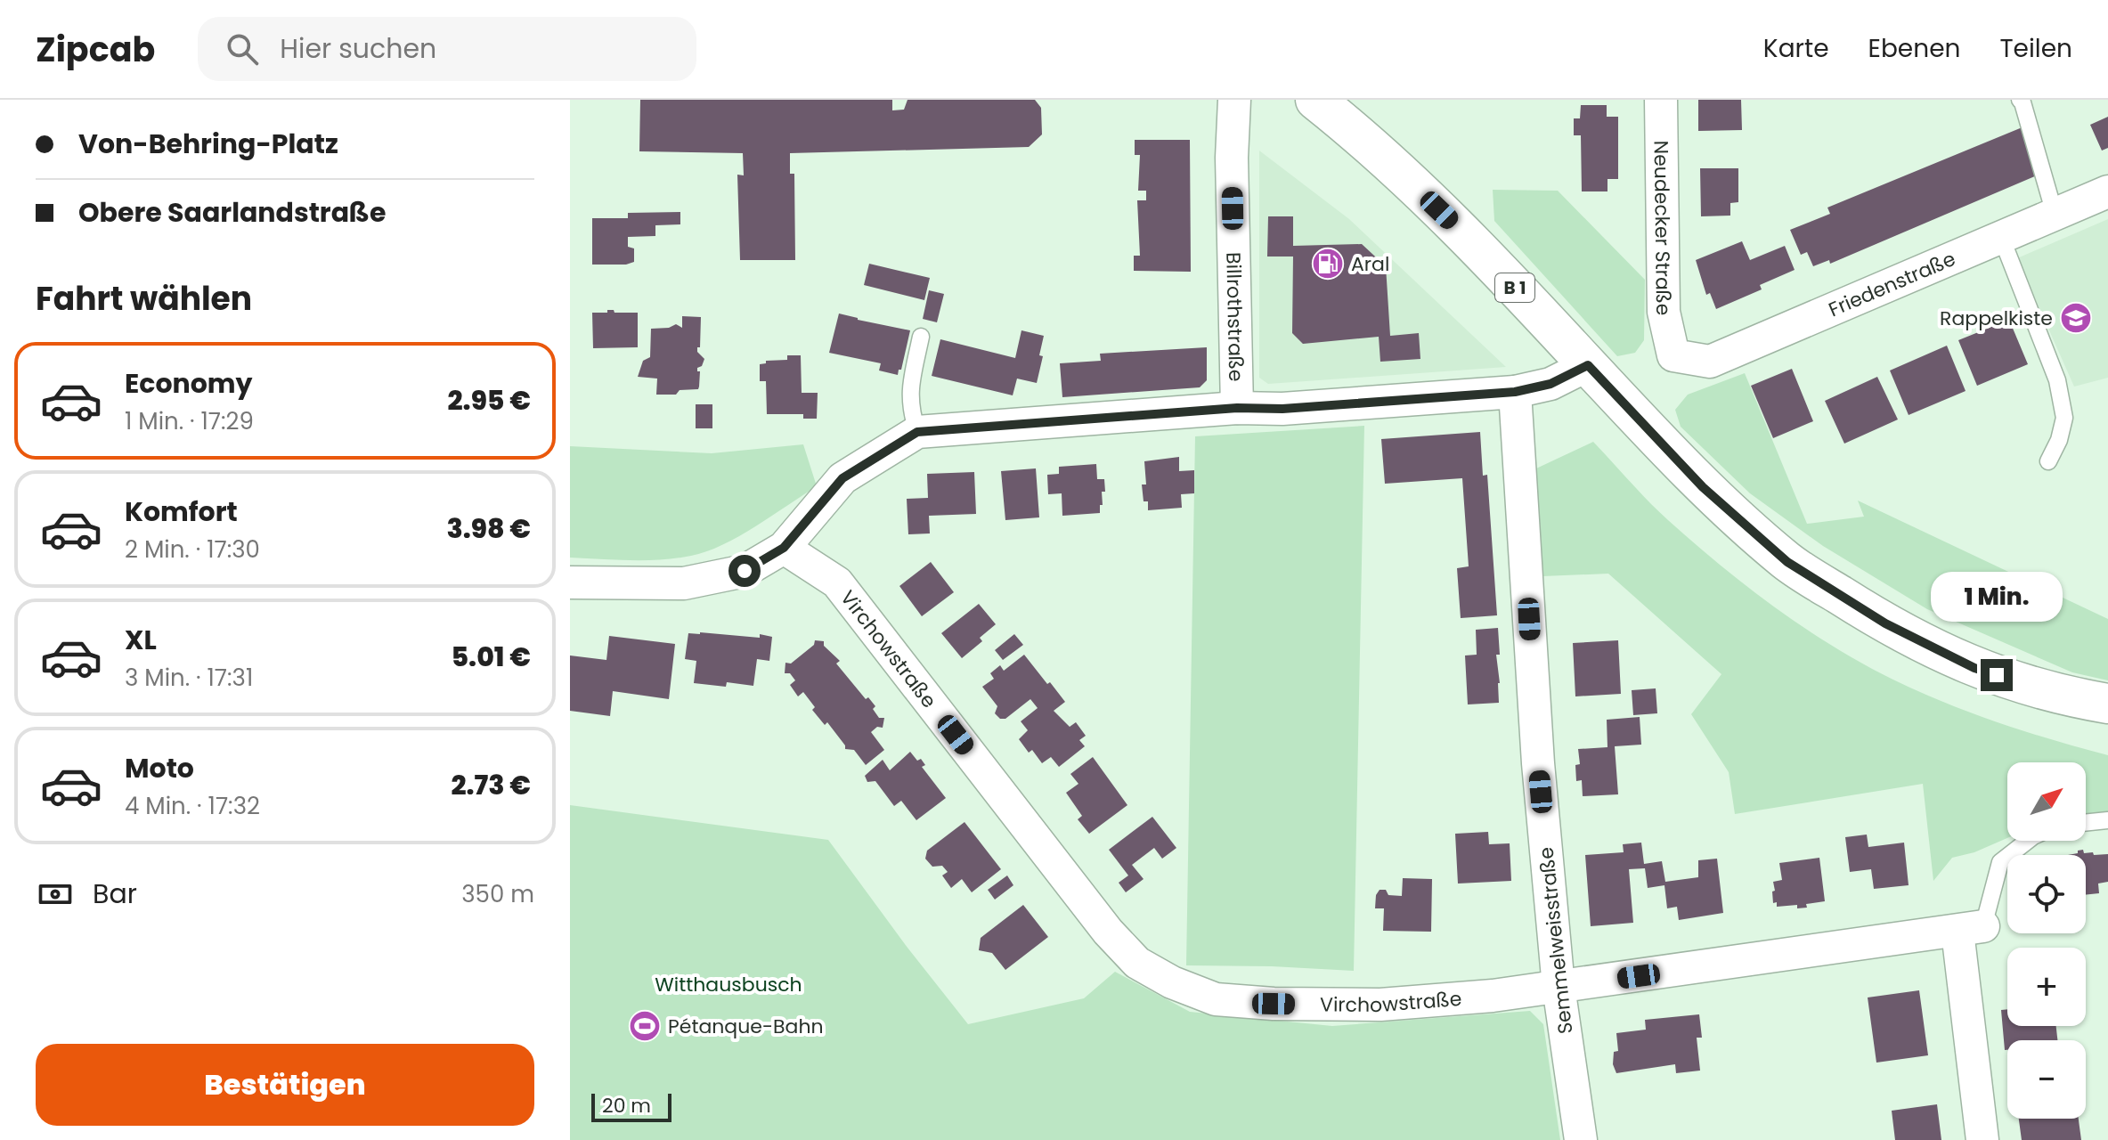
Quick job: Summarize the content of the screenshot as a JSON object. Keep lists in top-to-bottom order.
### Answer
{
  "streets": {
    "main road": ["B 1"],
    "street": [
      "Neudecker Straße",
      "Friedenstraße",
      "Billrothstraße",
      "Virchowstraße",
      "Semmelweisstraße"
    ]
  },
  "crossings": [
    ["Neudecker Straße", "Friedenstraße"],
    ["Virchowstraße", "Semmelweisstraße"]
  ],
  "parks": ["Witthausbusch"],
  "places": {
    "fuel station": ["Aral"],
    "school or university": ["Rappelkiste"],
    "sports": ["Pétanque-Bahn"]
  },
  "scale_bar": "20 m",
  "north": "top right",
  "page": {
    "header": "Zipcab",
    "search": "Hier suchen",
    "nav": ["Karte", "Ebenen", "Teilen"],
    "banner": ["Von-Behring-Platz", "Obere Saarlandstraße"],
    "heading": "Fahrt wählen",
    "list": [
      {
        "name": "Economy",
        "note": "1 Min. · 17:29",
        "value": "2.95 €"
      },
      {
        "name": "Komfort",
        "note": "2 Min. · 17:30",
        "value": "3.98 €"
      },
      {
        "name": "XL",
        "note": "3 Min. · 17:31",
        "value": "5.01 €"
      },
      {
        "name": "Moto",
        "note": "4 Min. · 17:32",
        "value": "2.73 €"
      }
    ],
    "bubble": "1 Min.",
    "map_buttons": ["+", "−"],
    "pay": ["Bar", "350 m"],
    "buttons": "Bestätigen",
    "scale": "20 m"
  }
}
